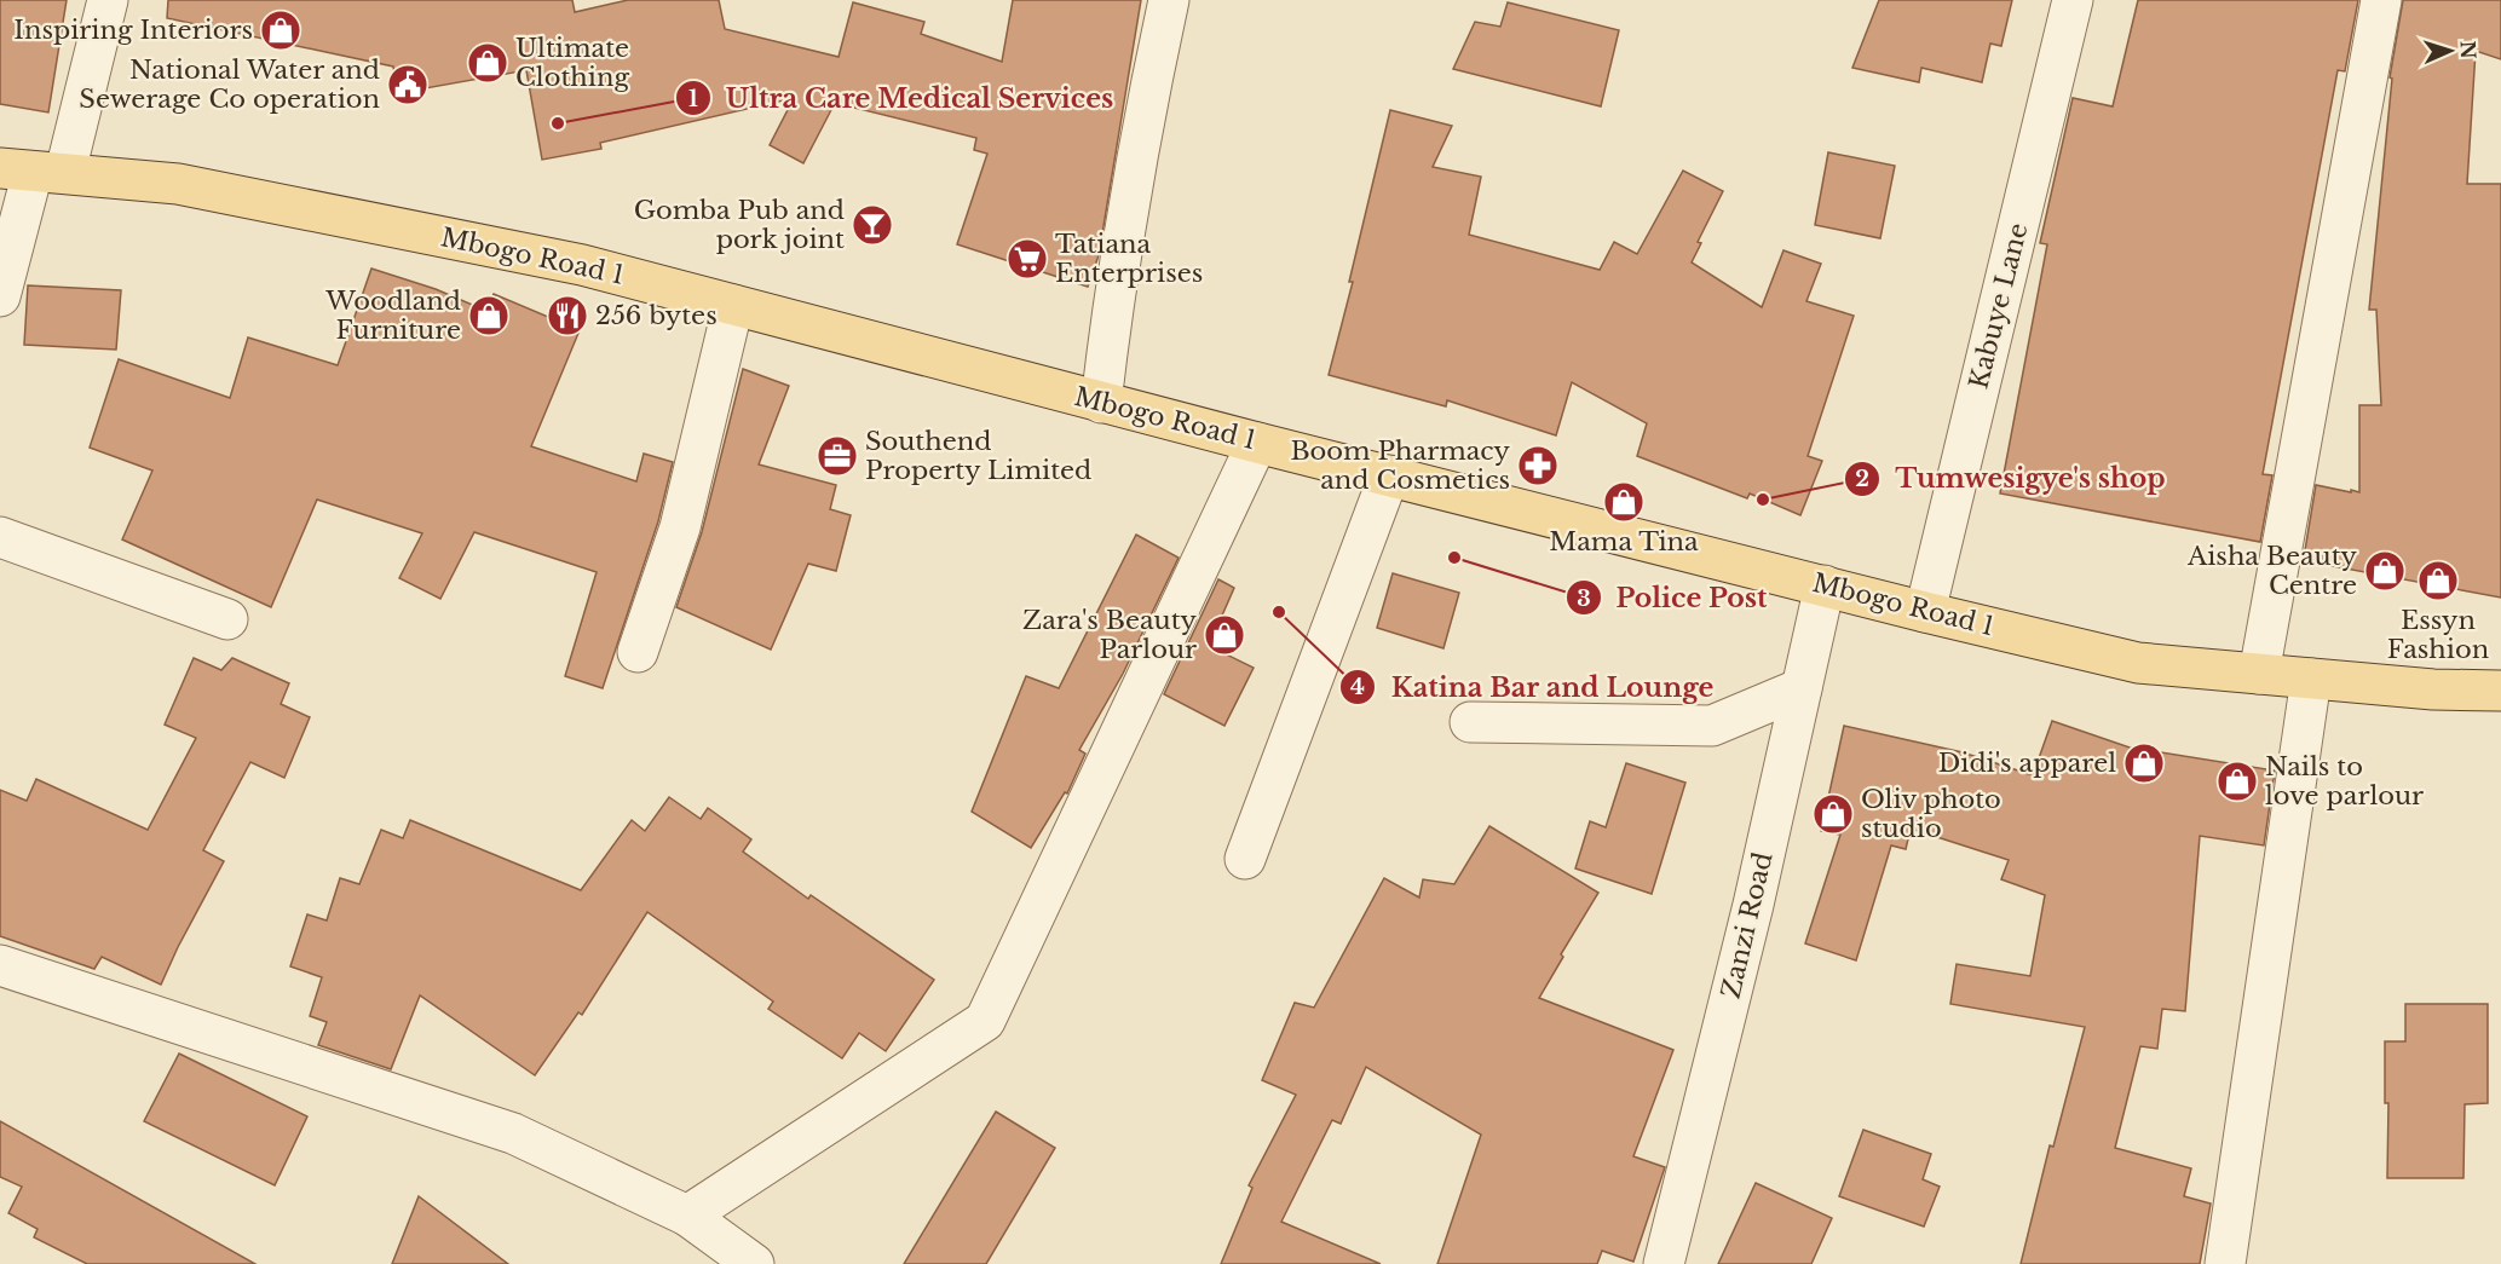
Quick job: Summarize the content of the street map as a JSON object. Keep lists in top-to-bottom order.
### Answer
{
  "streets": {
    "main road": ["Mbogo Road 1"],
    "street": ["Kabuye Lane", "Zanzi Road"]
  },
  "crossings": [
    ["Mbogo Road 1", "Kabuye Lane"],
    ["Mbogo Road 1", "Zanzi Road"]
  ],
  "places": {
    "shop": [
      "Inspiring Interiors",
      "Ultimate Clothing",
      "Woodland Furniture",
      "Mama Tina",
      "Aisha Beauty Centre",
      "Essyn Fashion",
      "Zara's Beauty Parlour",
      "Didi's apparel",
      "Nails to love parlour",
      "Oliv photo studio"
    ],
    "public building": ["National Water and Sewerage Co operation"],
    "other": [
      "Ultra Care Medical Services",
      "Tumwesigye's shop",
      "Police Post",
      "Katina Bar and Lounge"
    ],
    "bar": ["Gomba Pub and pork joint"],
    "supermarket": ["Tatiana Enterprises"],
    "restaurant": ["256 bytes"],
    "office": ["Southend Property Limited"],
    "pharmacy": ["Boom Pharmacy and Cosmetics"]
  },
  "north": "right"
}
